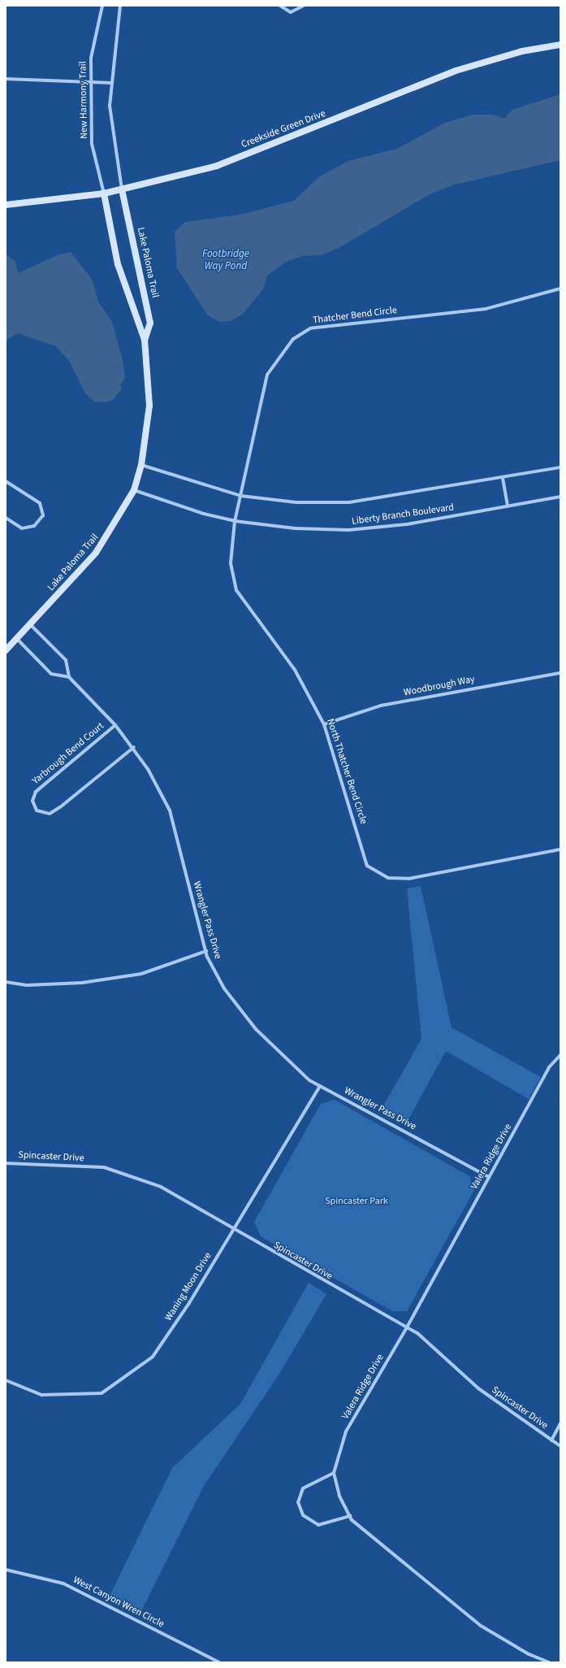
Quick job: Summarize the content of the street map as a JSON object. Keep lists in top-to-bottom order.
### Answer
{
  "streets": {
    "street": [
      "New Harmony Trail",
      "Creekside Green Drive",
      "Lake Paloma Trail",
      "Thatcher Bend Circle",
      "Liberty Branch Boulevard",
      "Woodbrough Way",
      "Yarbrough Bend Court",
      "North Thatcher Bend Circle",
      "Wrangler Pass Drive",
      "Spincaster Drive",
      "Valera Ridge Drive",
      "Waning Moon Drive",
      "West Canyon Wren Circle"
    ]
  },
  "crossings": [
    ["New Harmony Trail", "Creekside Green Drive"],
    ["New Harmony Trail", "Lake Paloma Trail"],
    ["Creekside Green Drive", "Lake Paloma Trail"],
    ["Lake Paloma Trail", "Liberty Branch Boulevard"],
    ["Thatcher Bend Circle", "Liberty Branch Boulevard"],
    ["Thatcher Bend Circle", "North Thatcher Bend Circle"],
    ["Liberty Branch Boulevard", "North Thatcher Bend Circle"],
    ["Woodbrough Way", "North Thatcher Bend Circle"],
    ["Yarbrough Bend Court", "Wrangler Pass Drive"],
    ["Wrangler Pass Drive", "Valera Ridge Drive"],
    ["Wrangler Pass Drive", "Waning Moon Drive"],
    ["Spincaster Drive", "Valera Ridge Drive"],
    ["Spincaster Drive", "Waning Moon Drive"]
  ],
  "water": ["Footbridge Way Pond"],
  "parks": ["Spincaster Park"]
}
